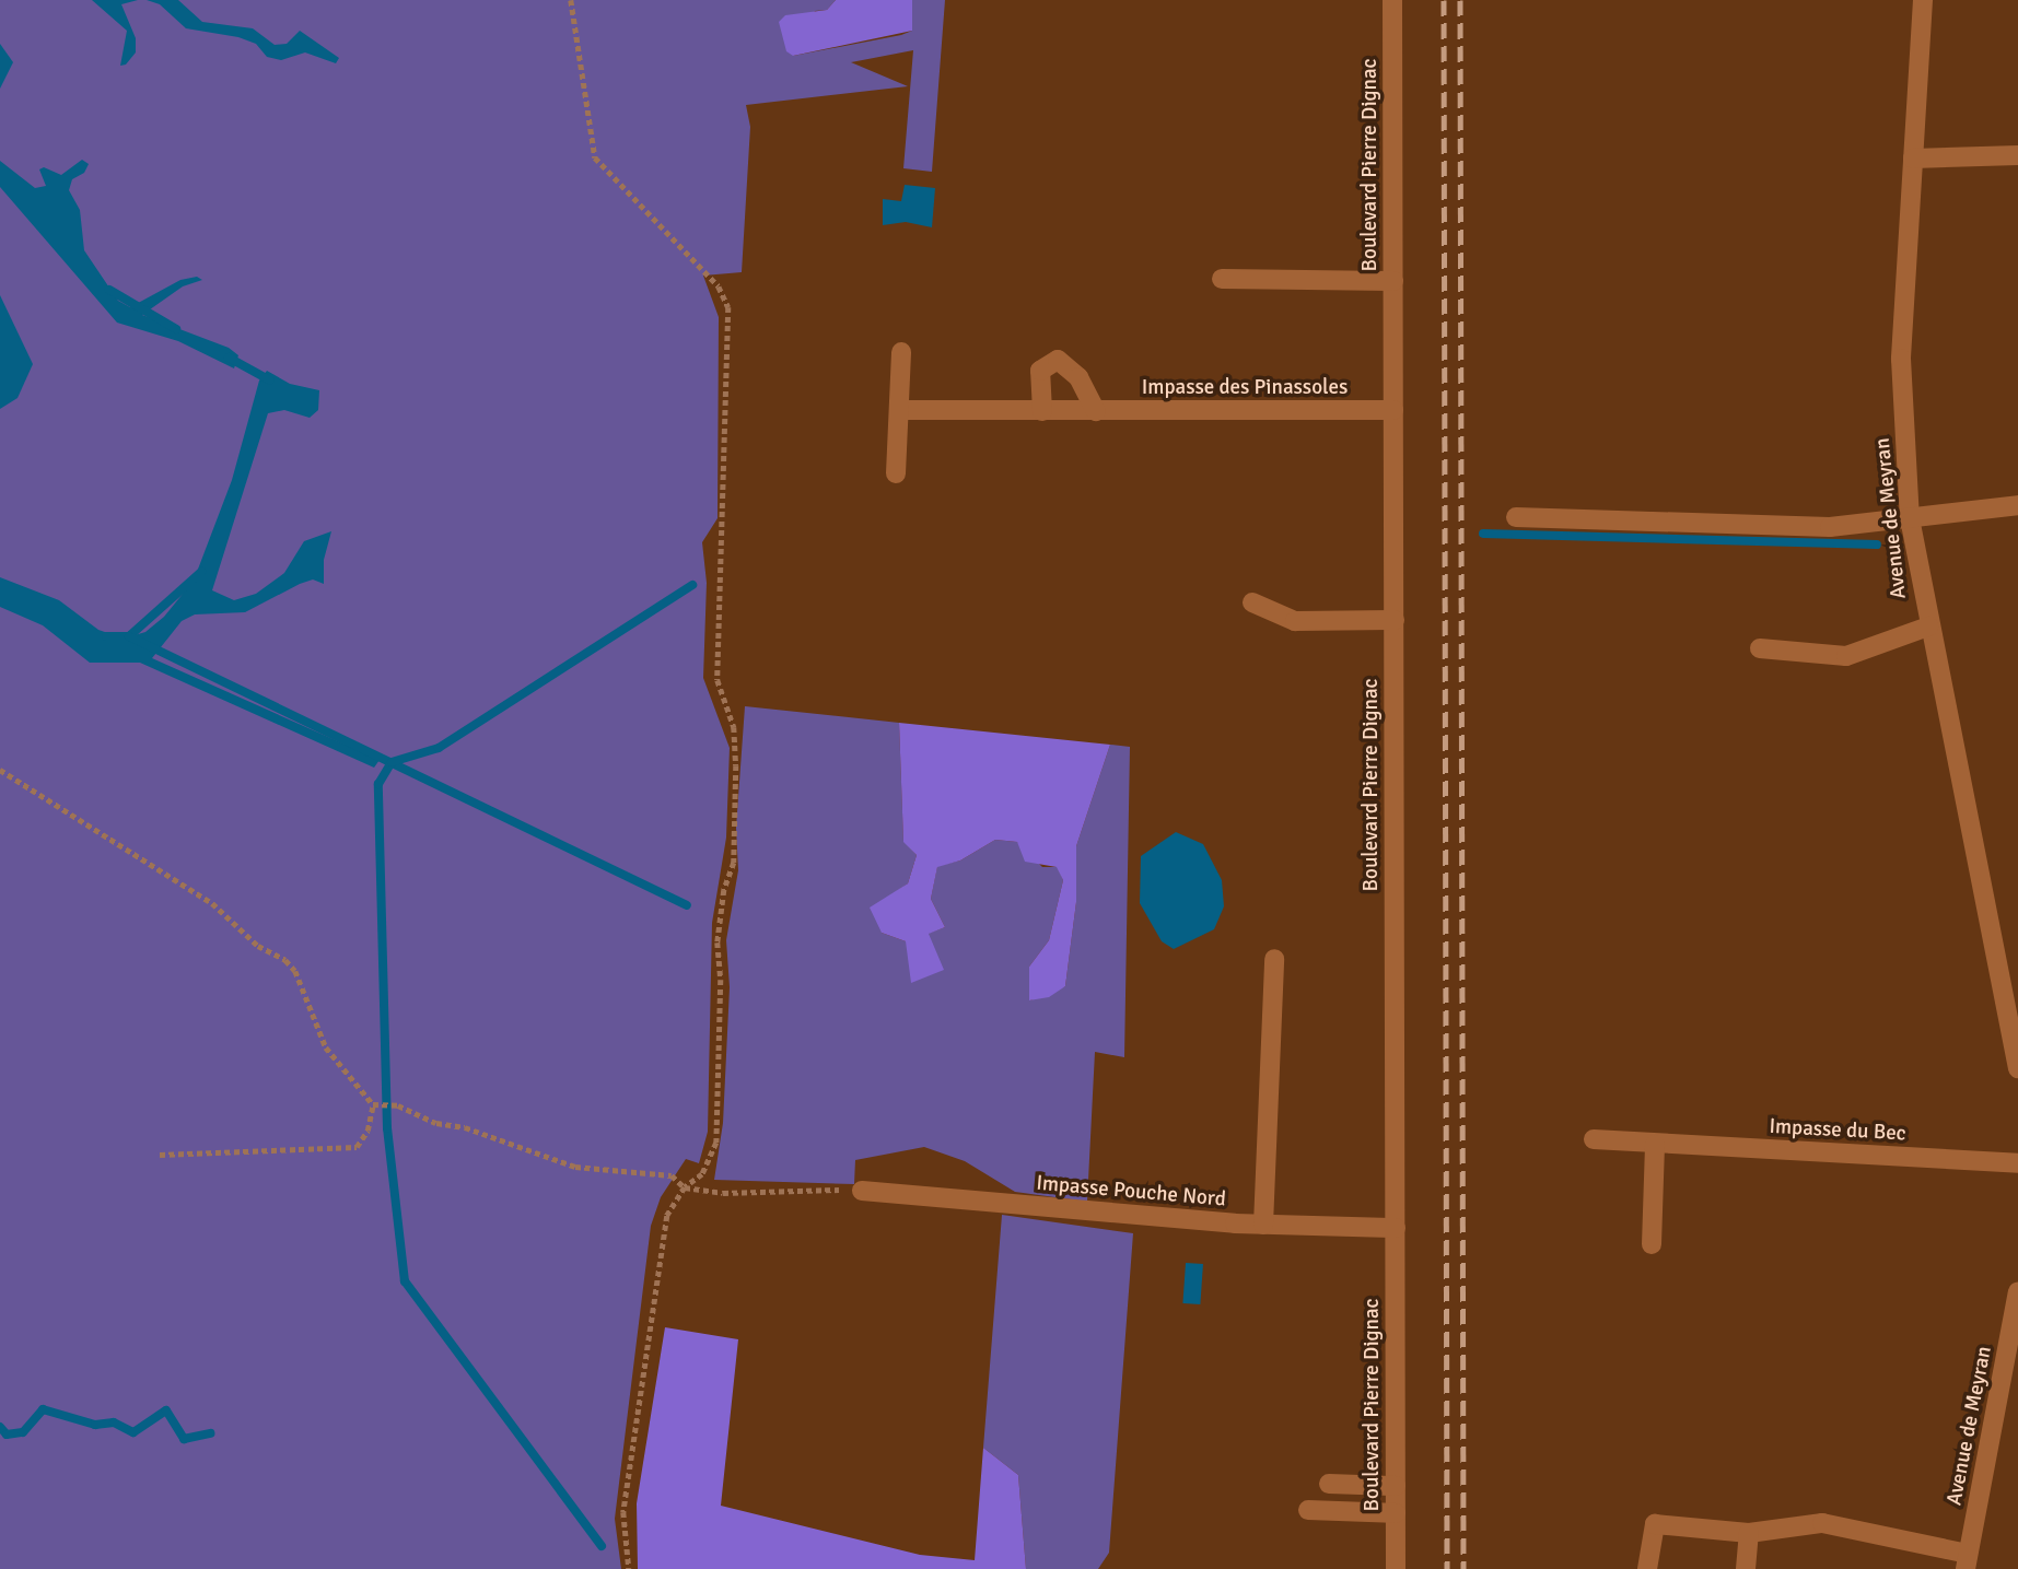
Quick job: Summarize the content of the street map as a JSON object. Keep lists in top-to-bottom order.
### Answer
{
  "streets": {
    "street": [
      "Boulevard Pierre Dignac",
      "Impasse des Pinassoles",
      "Avenue de Meyran",
      "Impasse du Bec",
      "Impasse Pouche Nord"
    ]
  },
  "crossings": [
    ["Boulevard Pierre Dignac", "Impasse des Pinassoles"],
    ["Boulevard Pierre Dignac", "Impasse Pouche Nord"]
  ]
}
